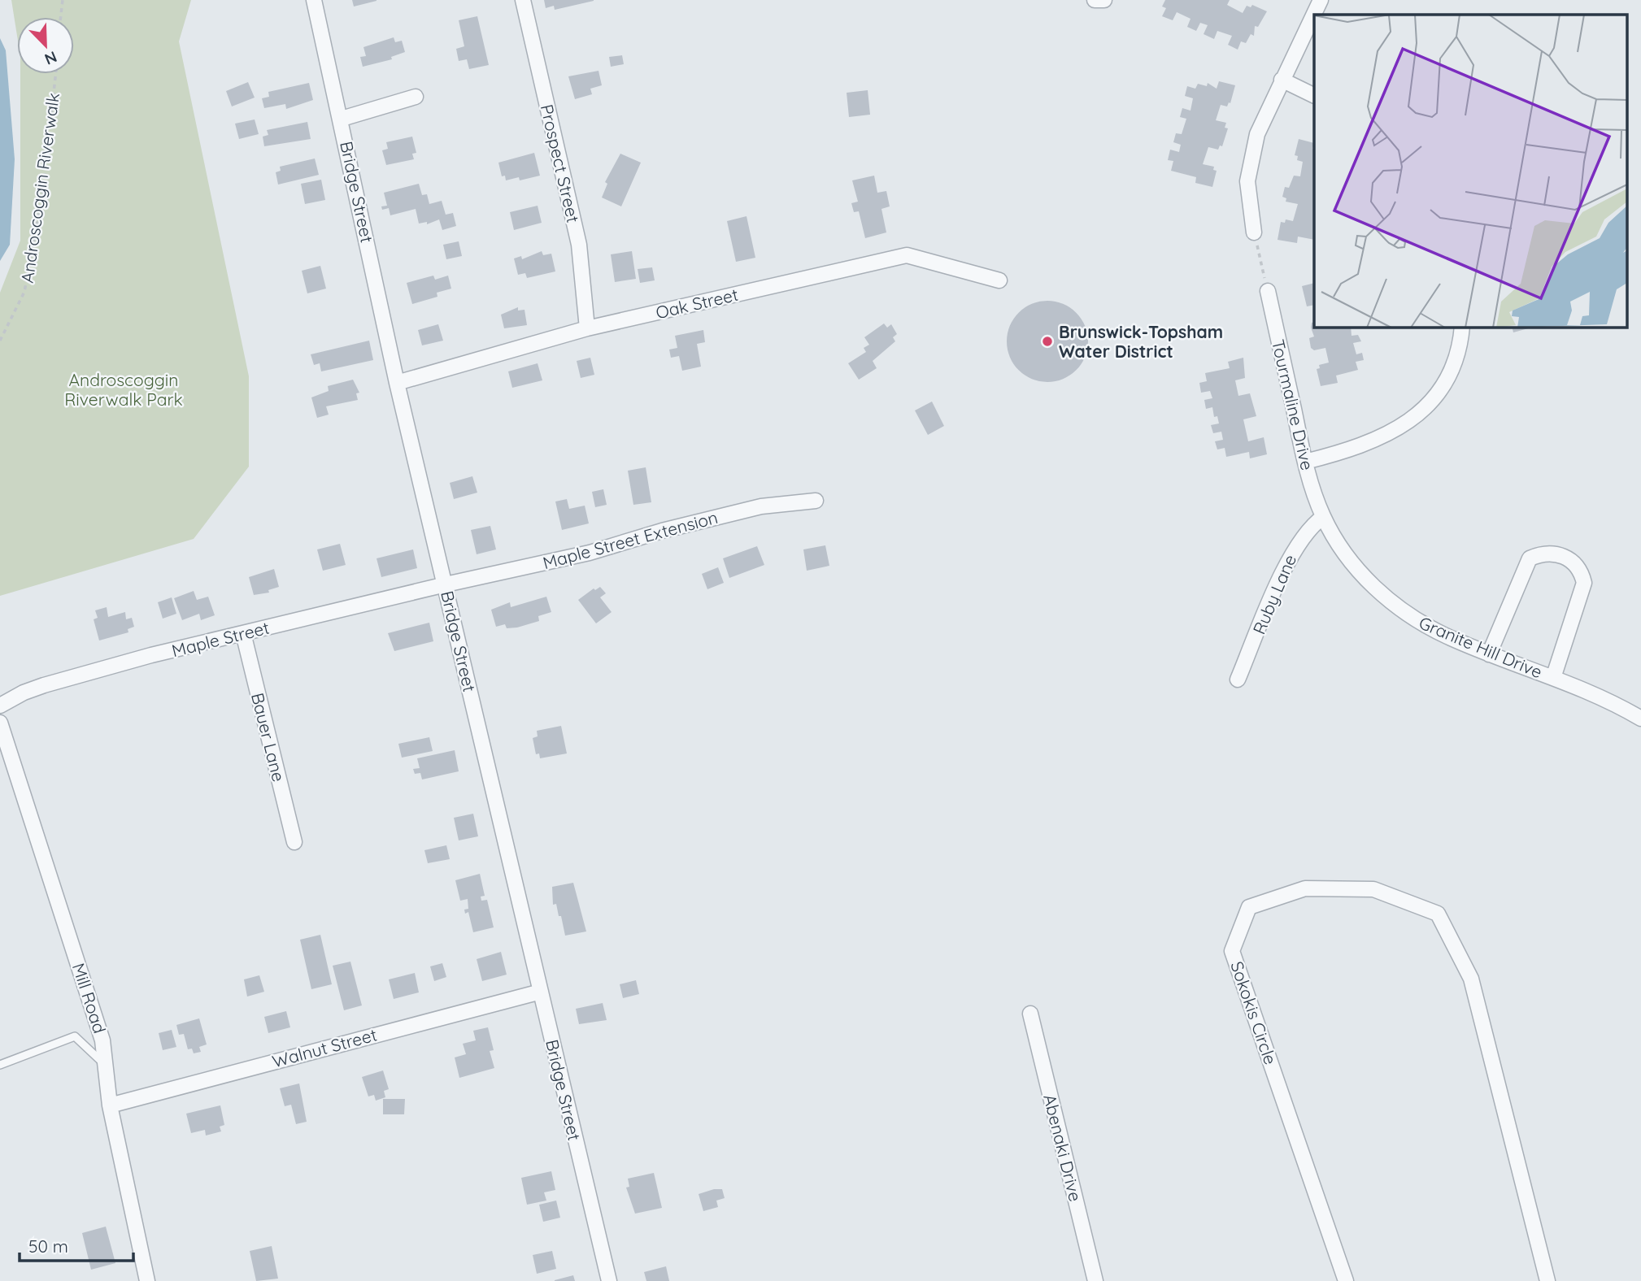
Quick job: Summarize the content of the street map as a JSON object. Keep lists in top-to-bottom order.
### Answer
{
  "streets": {
    "street": [
      "Prospect Street",
      "Bridge Street",
      "Oak Street",
      "Tourmaline Drive",
      "Maple Street Extension",
      "Ruby Lane",
      "Maple Street",
      "Granite Hill Drive",
      "Bauer Lane",
      "Mill Road",
      "Sokokis Circle",
      "Walnut Street",
      "Abenaki Drive"
    ],
    "path": ["Androscoggin Riverwalk"]
  },
  "crossings": [
    ["Prospect Street", "Oak Street"],
    ["Bridge Street", "Oak Street"],
    ["Bridge Street", "Maple Street Extension"],
    ["Bridge Street", "Maple Street"],
    ["Bridge Street", "Walnut Street"],
    ["Tourmaline Drive", "Ruby Lane"],
    ["Tourmaline Drive", "Granite Hill Drive"],
    ["Maple Street Extension", "Maple Street"],
    ["Ruby Lane", "Granite Hill Drive"],
    ["Maple Street", "Bauer Lane"],
    ["Mill Road", "Walnut Street"]
  ],
  "parks": ["Androscoggin Riverwalk Park"],
  "places": ["Brunswick-Topsham Water District"],
  "scale_bar": "50 m",
  "north": "bottom right"
}
